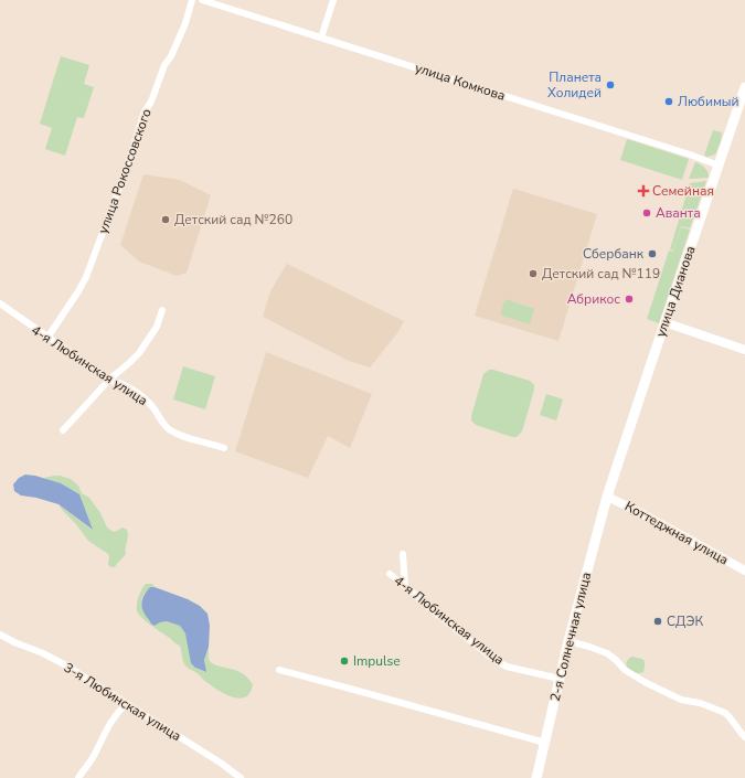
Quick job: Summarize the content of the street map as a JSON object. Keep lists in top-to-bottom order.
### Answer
{
  "streets": {
    "main road": ["улица Дианова", "2-я Солнечная улица"],
    "street": [
      "улица Комкова",
      "улица Рокоссовского",
      "4-я Любинская улица",
      "Коттеджная улица",
      "3-я Любинская улица"
    ]
  },
  "crossings": [
    ["улица Комкова", "улица Дианова"],
    ["улица Рокоссовского", "4-я Любинская улица"],
    ["улица Дианова", "Коттеджная улица"],
    ["улица Дианова", "2-я Солнечная улица"],
    ["4-я Любинская улица", "2-я Солнечная улица"],
    ["Коттеджная улица", "2-я Солнечная улица"]
  ],
  "places": {
    "other": [
      "Планета Холидей",
      "Любимый",
      "Аванта",
      "Детский сад №260",
      "Сбербанк",
      "Детский сад №119",
      "Абрикос",
      "СДЭК",
      "Impulse"
    ],
    "health": ["Семейная"]
  }
}
